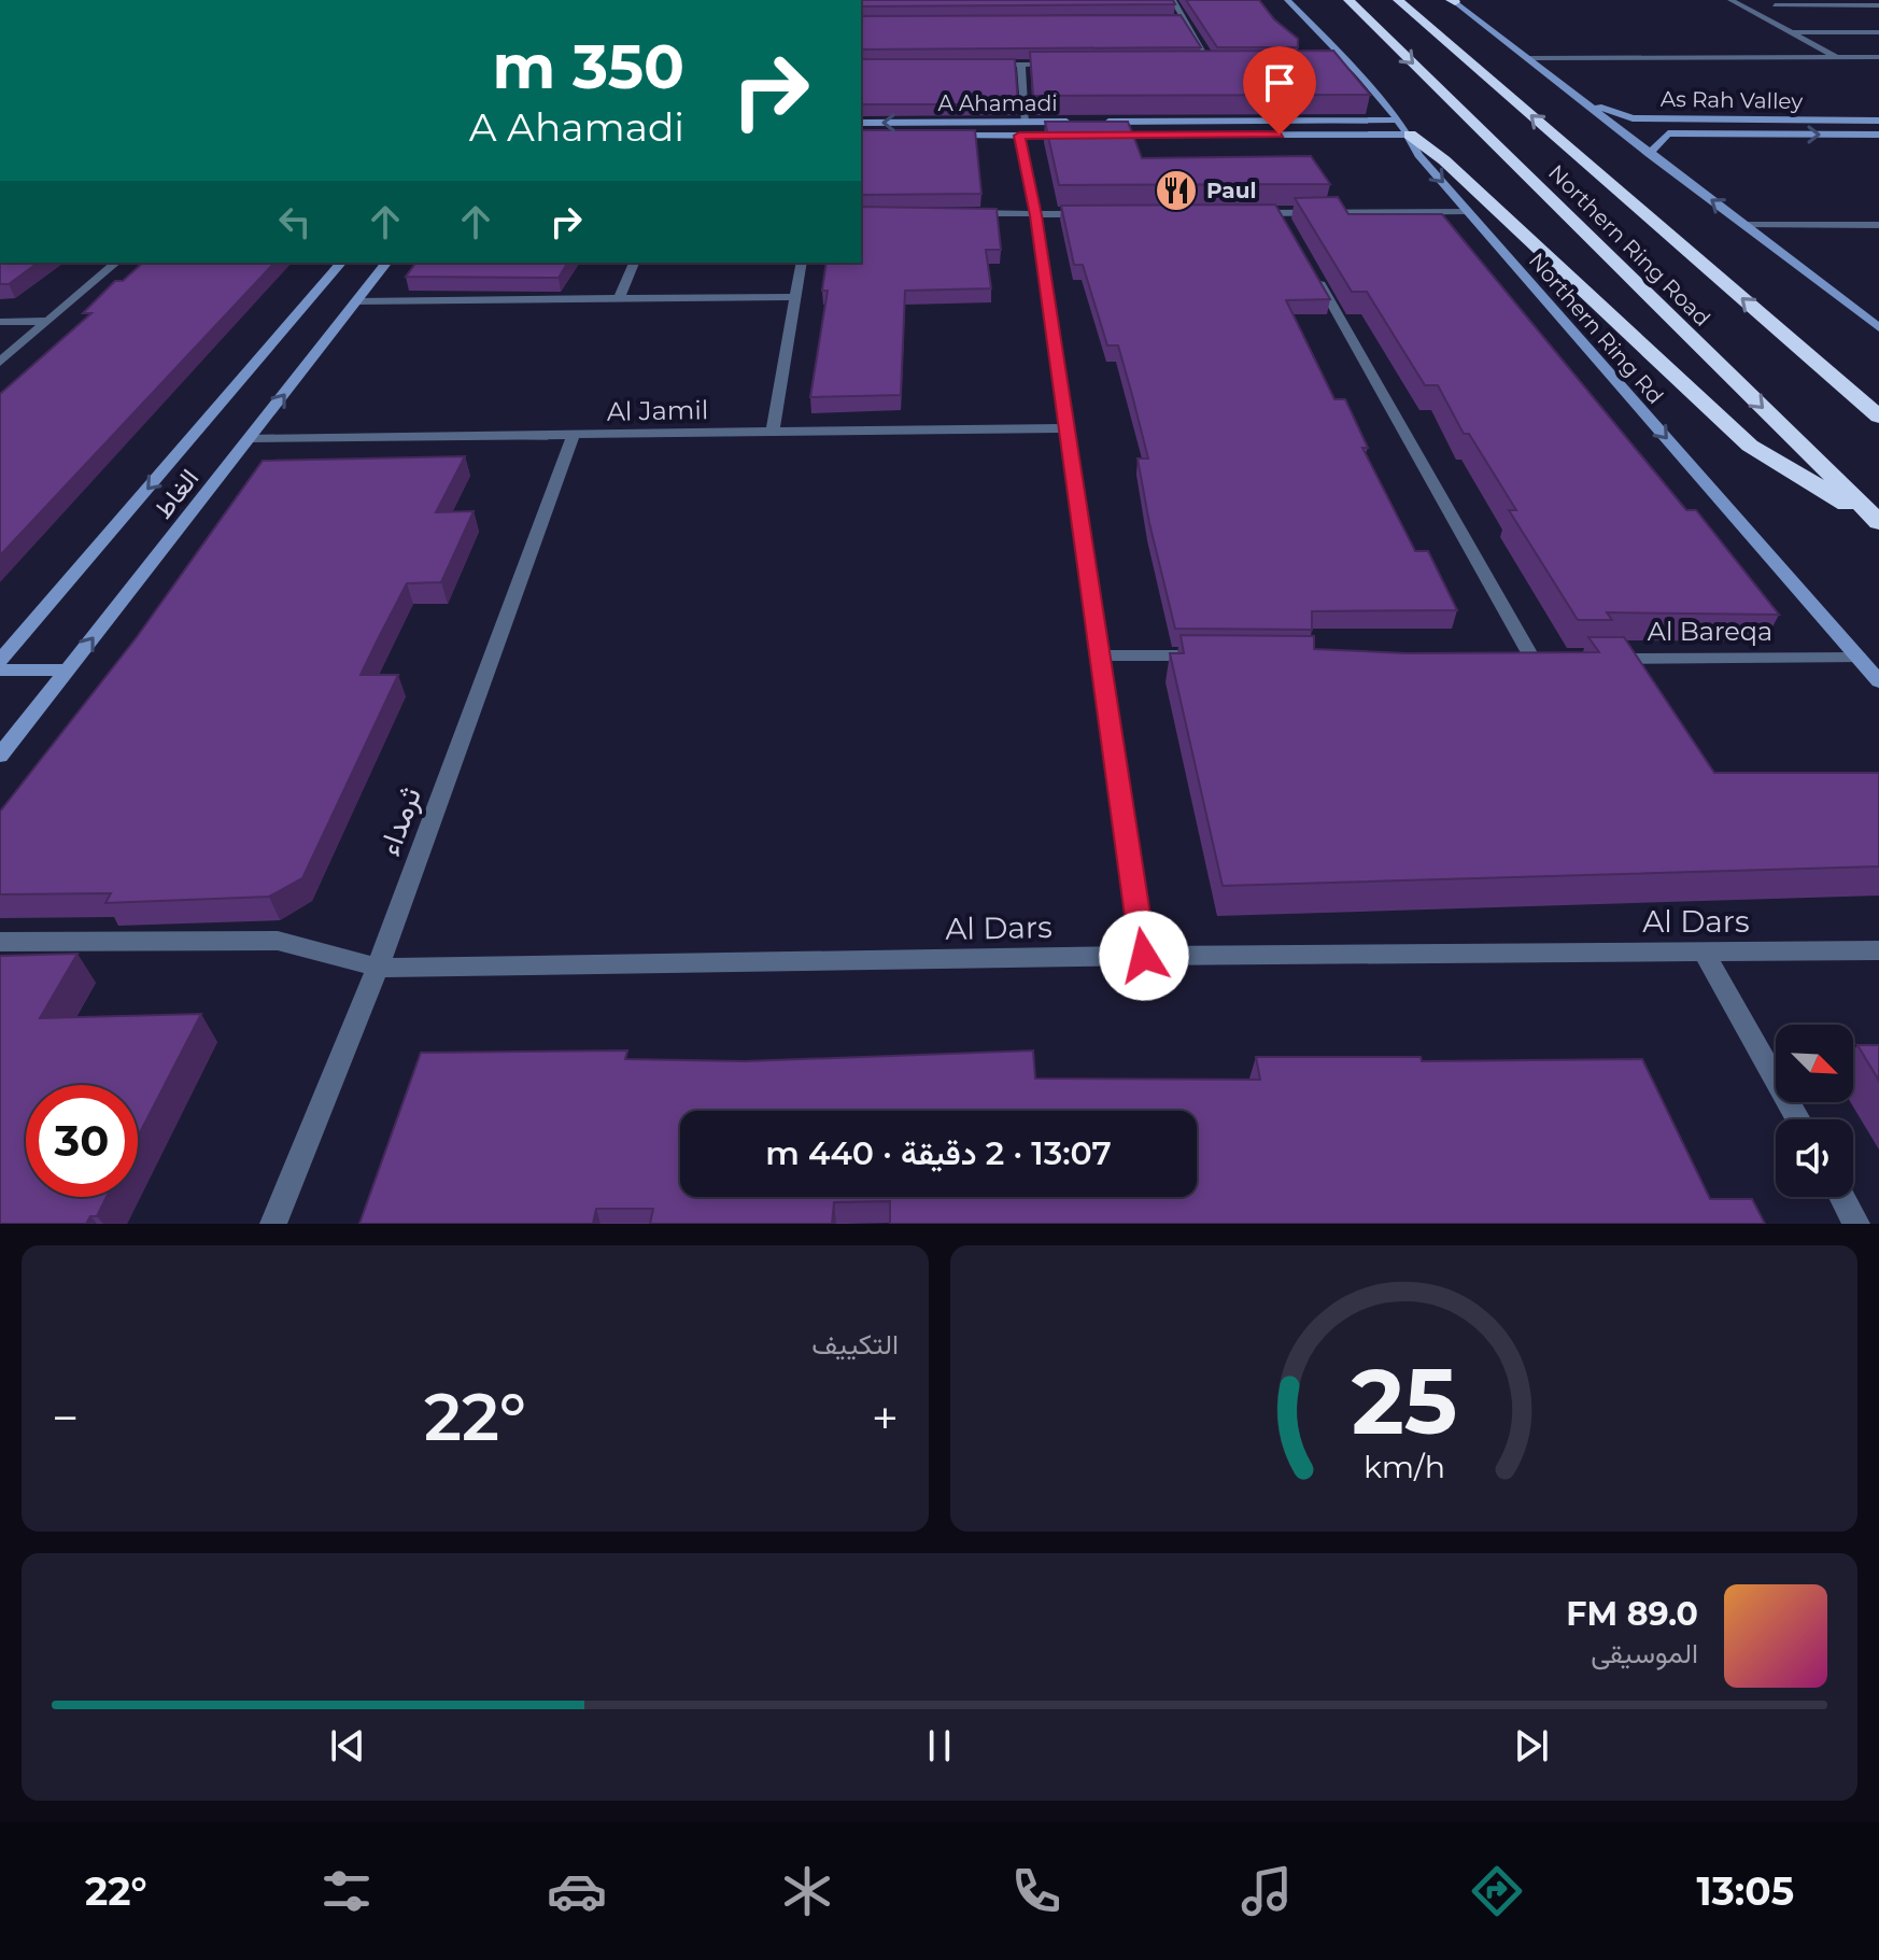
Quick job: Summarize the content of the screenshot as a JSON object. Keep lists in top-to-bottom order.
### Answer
{
  "streets": {
    "highway": ["Northern Ring Road"],
    "street": [
      "As Rah Valley",
      "A Ahamadi",
      "Northern Ring Rd",
      "Al Jamil",
      "الغاط",
      "Al Bareqa",
      "ثرمداء",
      "Al Dars"
    ]
  },
  "crossings": [
    ["A Ahamadi", "Northern Ring Rd"],
    ["Northern Ring Rd", "Al Bareqa"],
    ["Al Jamil", "الغاط"],
    ["Al Jamil", "ثرمداء"],
    ["ثرمداء", "Al Dars"]
  ],
  "one_way": ["Northern Ring Rd"],
  "places": {
    "restaurant": ["Paul"]
  },
  "north": "bottom right",
  "page": {
    "turn": ["350 m", "A Ahamadi"],
    "limit": "30",
    "trip": "13:07 · 2 دقيقة · 440 m",
    "tile": "التكييف",
    "heat": ["−", "22°", "+"],
    "song": ["89.0 FM", "الموسيقى"],
    "tabs": ["13:05", "22°"],
    "gauge": ["25", "km/h"]
  }
}
